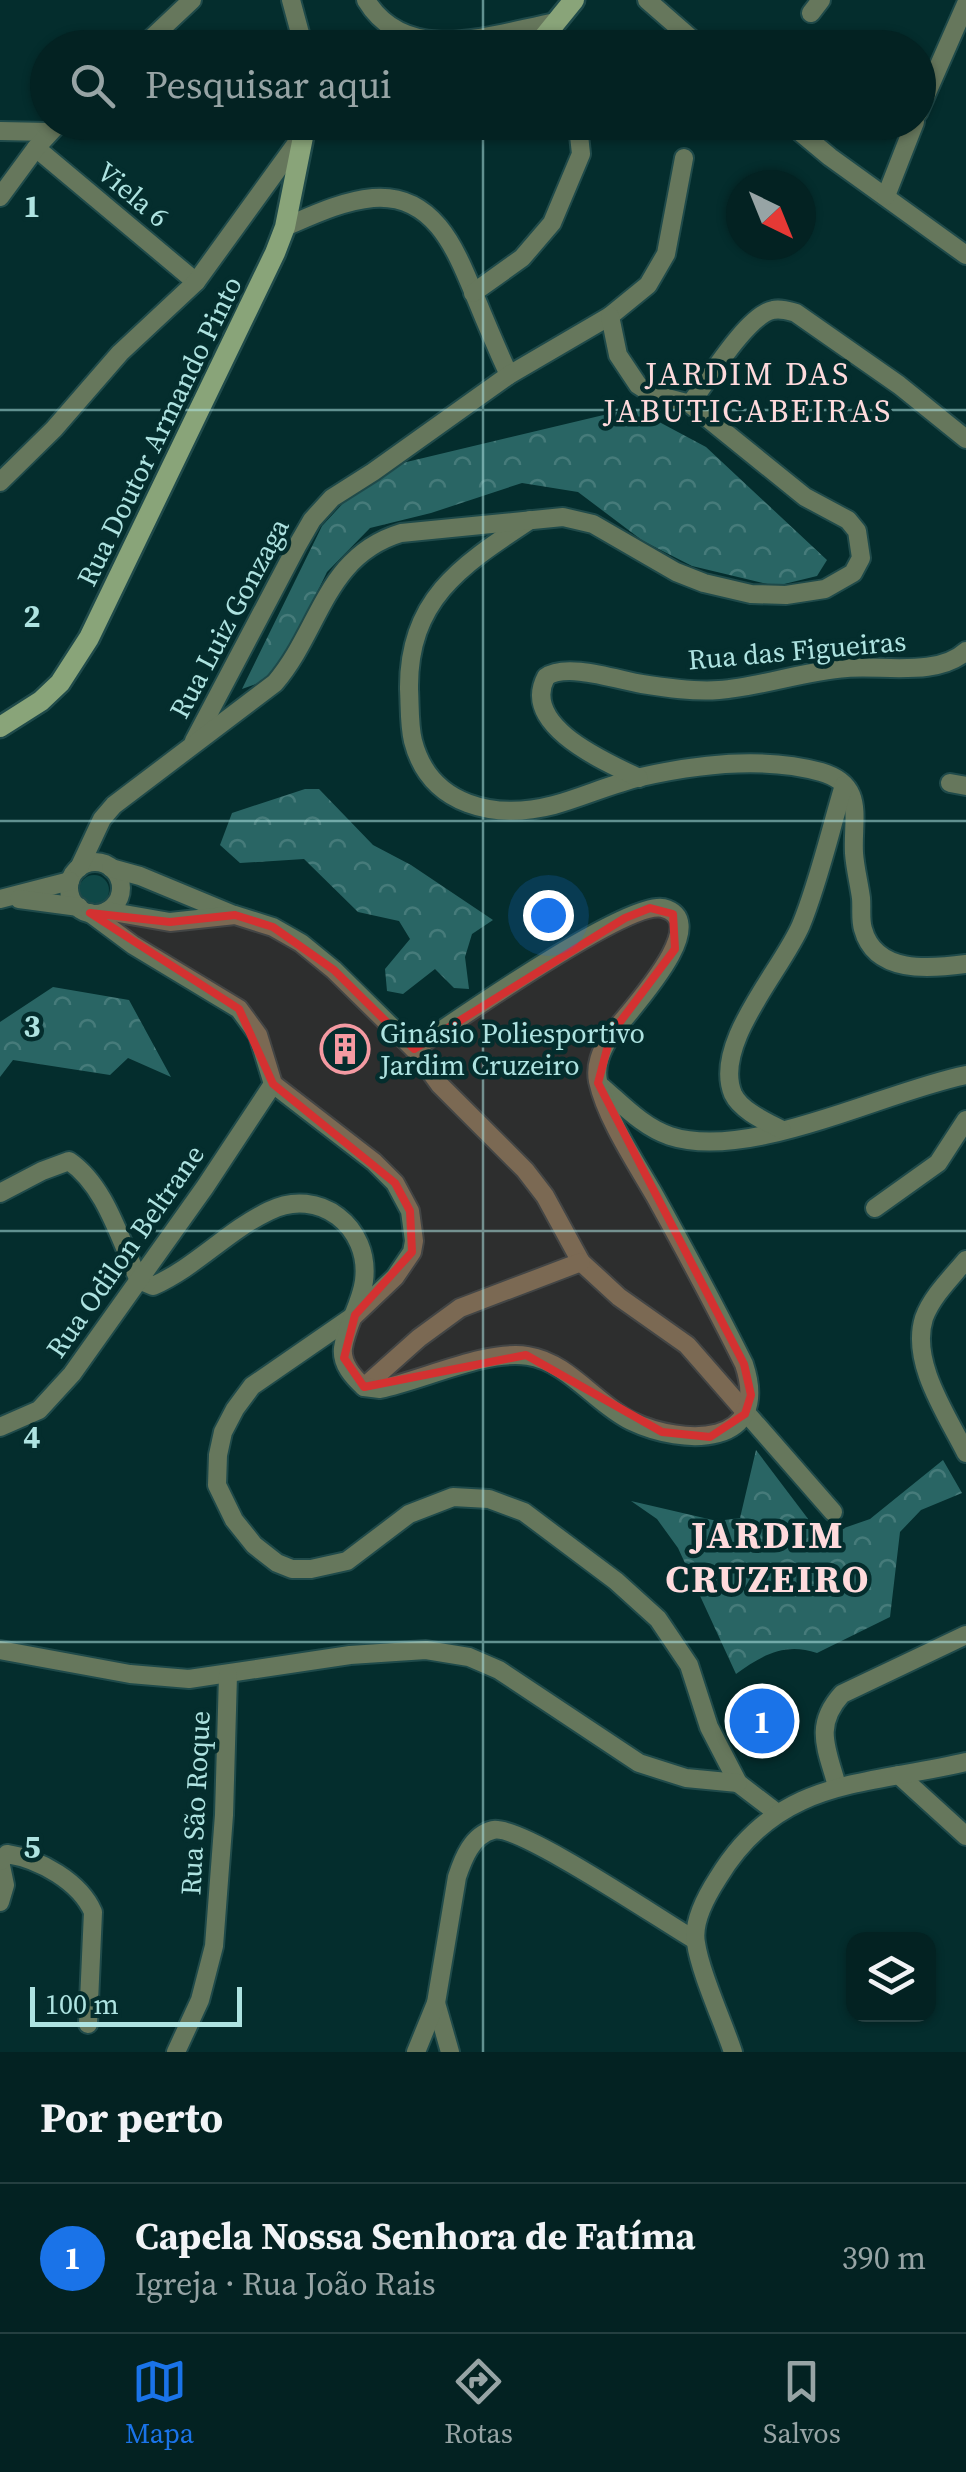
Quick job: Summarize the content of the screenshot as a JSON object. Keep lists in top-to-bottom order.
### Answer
{
  "streets": {
    "main road": ["Rua Doutor Armando Pinto"],
    "street": [
      "Viela 6",
      "Rua Luiz Gonzaga",
      "Rua das Figueiras",
      "Rua Odilon Beltrane",
      "Rua São Roque"
    ]
  },
  "districts": ["JARDIM DAS JABUTICABEIRAS", "JARDIM CRUZEIRO"],
  "places": {
    "building": ["Ginásio Poliesportivo Jardim Cruzeiro"]
  },
  "scale_bar": "100 m",
  "north": "bottom right",
  "page": {
    "search": "Pesquisar aqui",
    "pins": "1",
    "scale": "100 m",
    "heading": "Por perto",
    "list": [
      {
        "mark": "1",
        "name": "Capela Nossa Senhora de Fatíma",
        "note": "Igreja · Rua João Rais",
        "value": "390 m"
      }
    ],
    "nav": ["Mapa", "Rotas", "Salvos"]
  },
  "grid": {
    "rows": [
      "1",
      "2",
      "3",
      "4",
      "5"
    ]
  }
}
